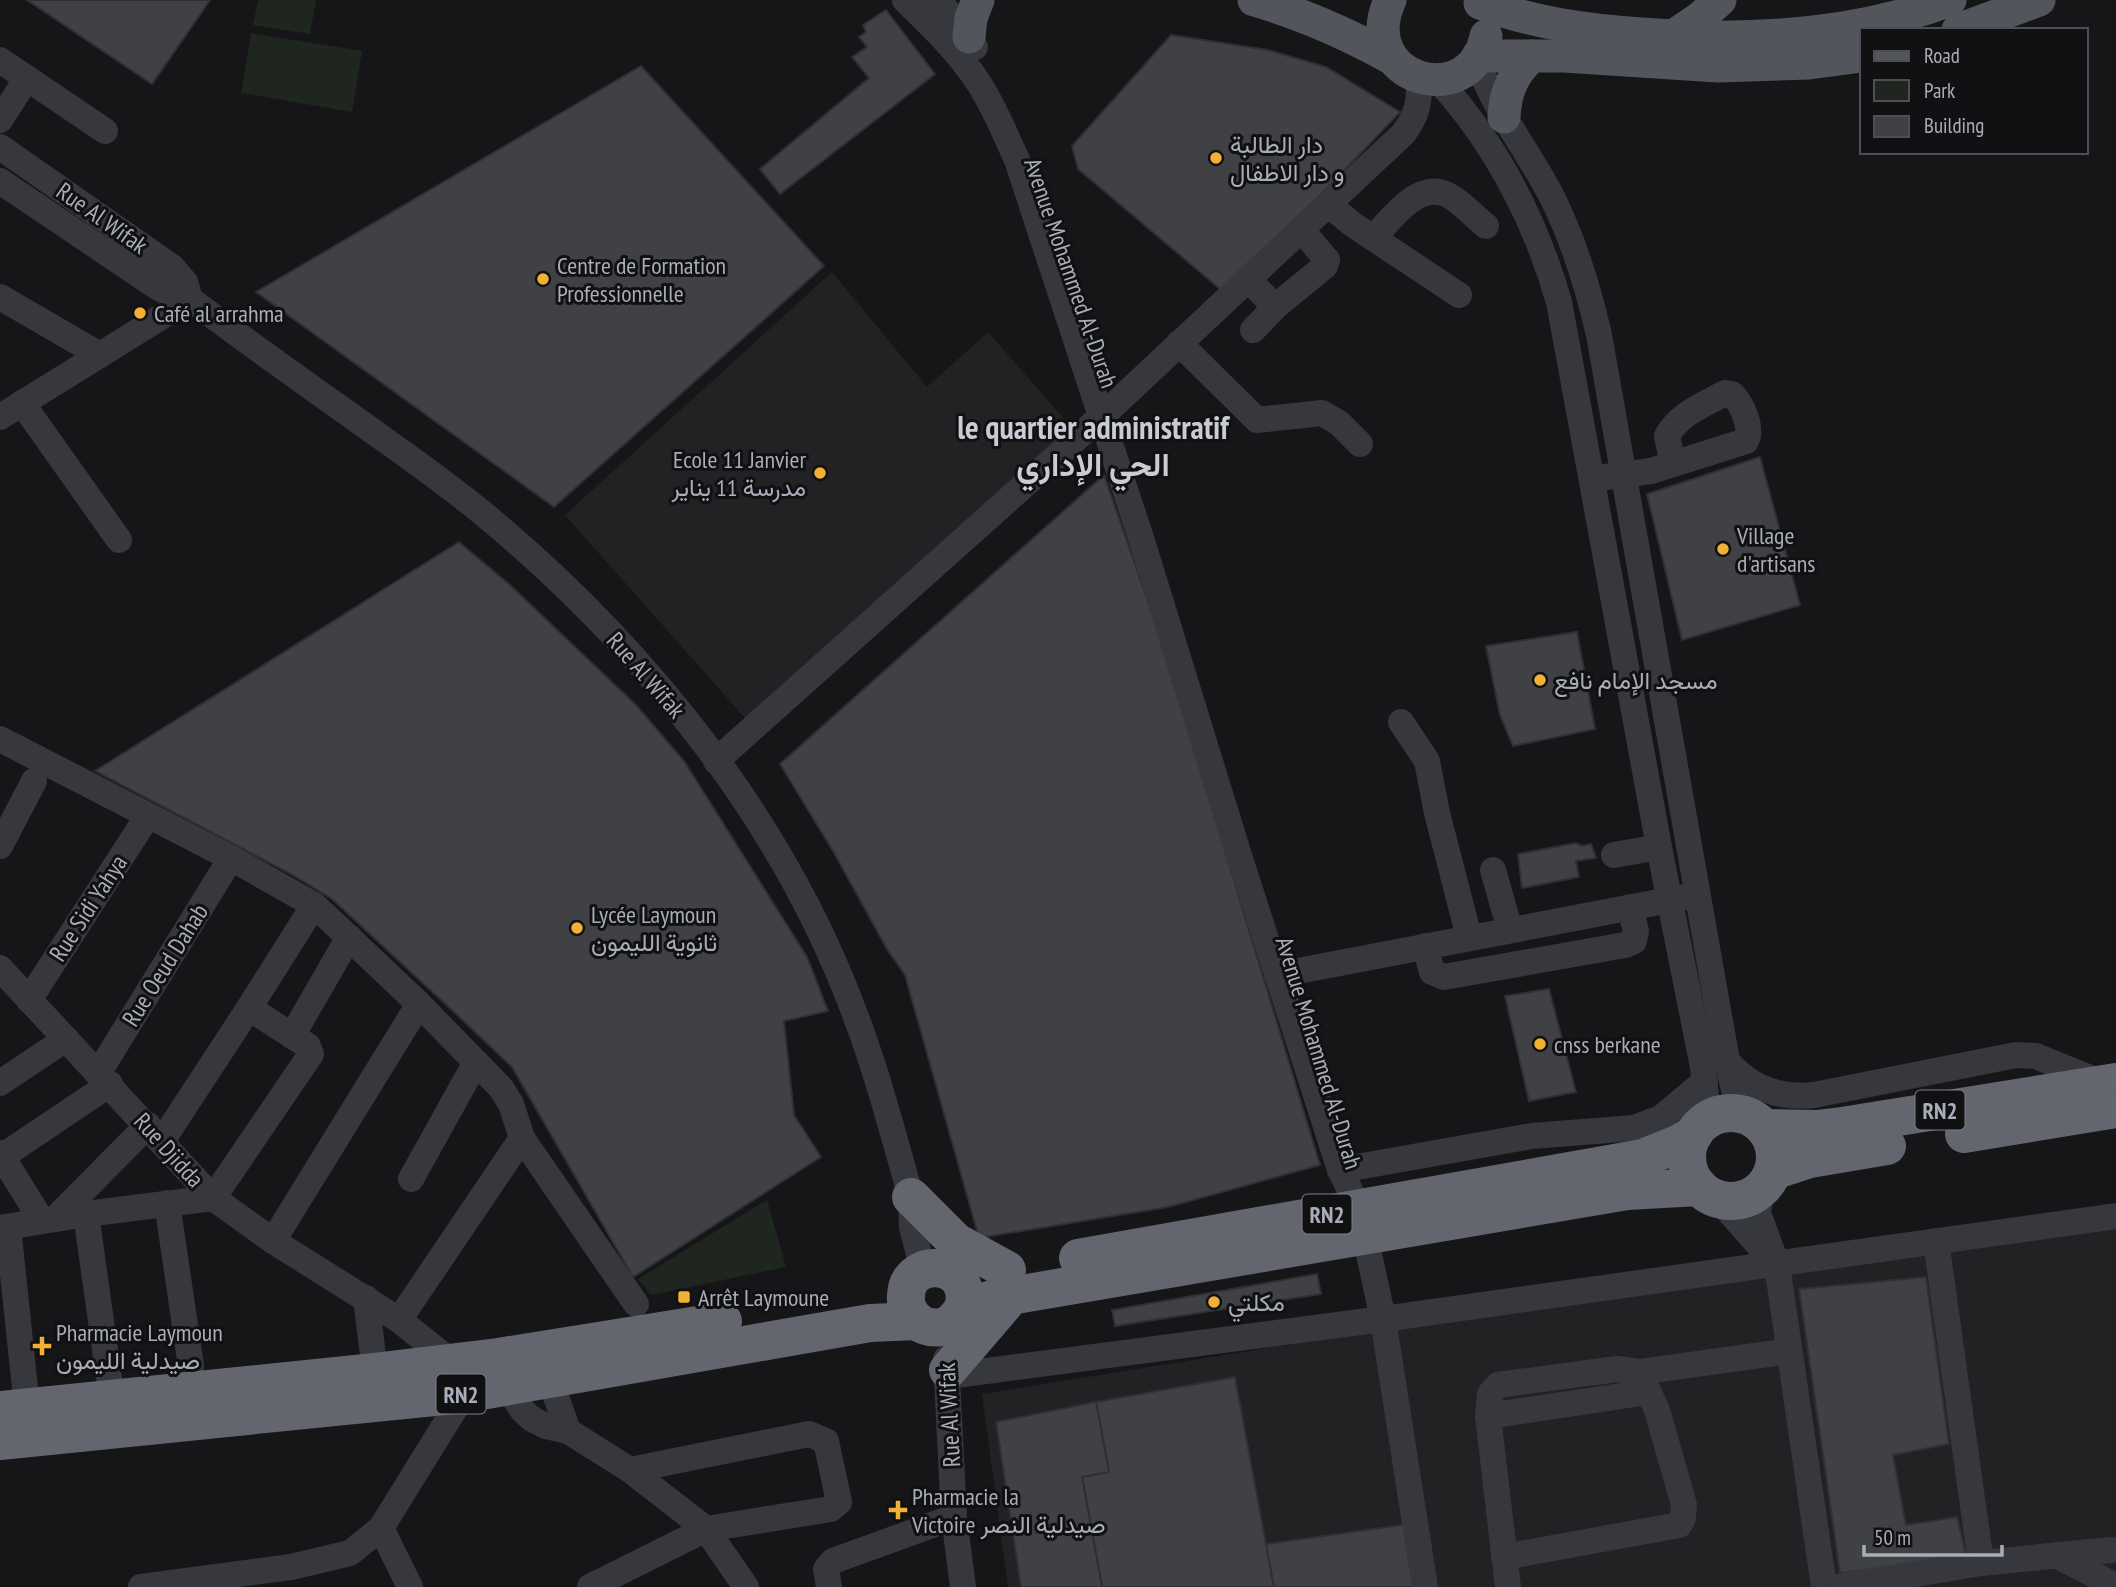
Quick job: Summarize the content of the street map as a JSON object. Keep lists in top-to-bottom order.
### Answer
{
  "streets": {
    "highway": ["RN2"],
    "street": [
      "Rue Al Wifak",
      "Avenue Mohammed Al-Durah",
      "Rue Sidi Yahya",
      "Rue Oeud Dahab",
      "Rue Djidda"
    ]
  },
  "crossings": [
    ["Rue Al Wifak", "RN2"],
    ["Avenue Mohammed Al-Durah", "RN2"],
    ["Rue Sidi Yahya", "Rue Djidda"],
    ["Rue Oeud Dahab", "Rue Djidda"],
    ["RN2", "Rue Djidda"]
  ],
  "districts": ["le quartier administratif الحي الإداري"],
  "places": {
    "other": [
      "دار الطالبة و دار الاطفال",
      "Centre de Formation Professionnelle",
      "Café al arrahma",
      "Ecole 11 Janvier مدرسة 11 يناير",
      "Village d'artisans",
      "مسجد الإمام نافع",
      "Lycée Laymoun ثانوية الليمون",
      "cnss berkane",
      "مكلتي"
    ],
    "transit": ["Arrêt Laymoune"],
    "health": ["Pharmacie Laymoun صيدلية الليمون", "Pharmacie la Victoire صيدلية النصر"]
  },
  "legend": ["Road", "Park", "Building"],
  "scale_bar": "50 m"
}
